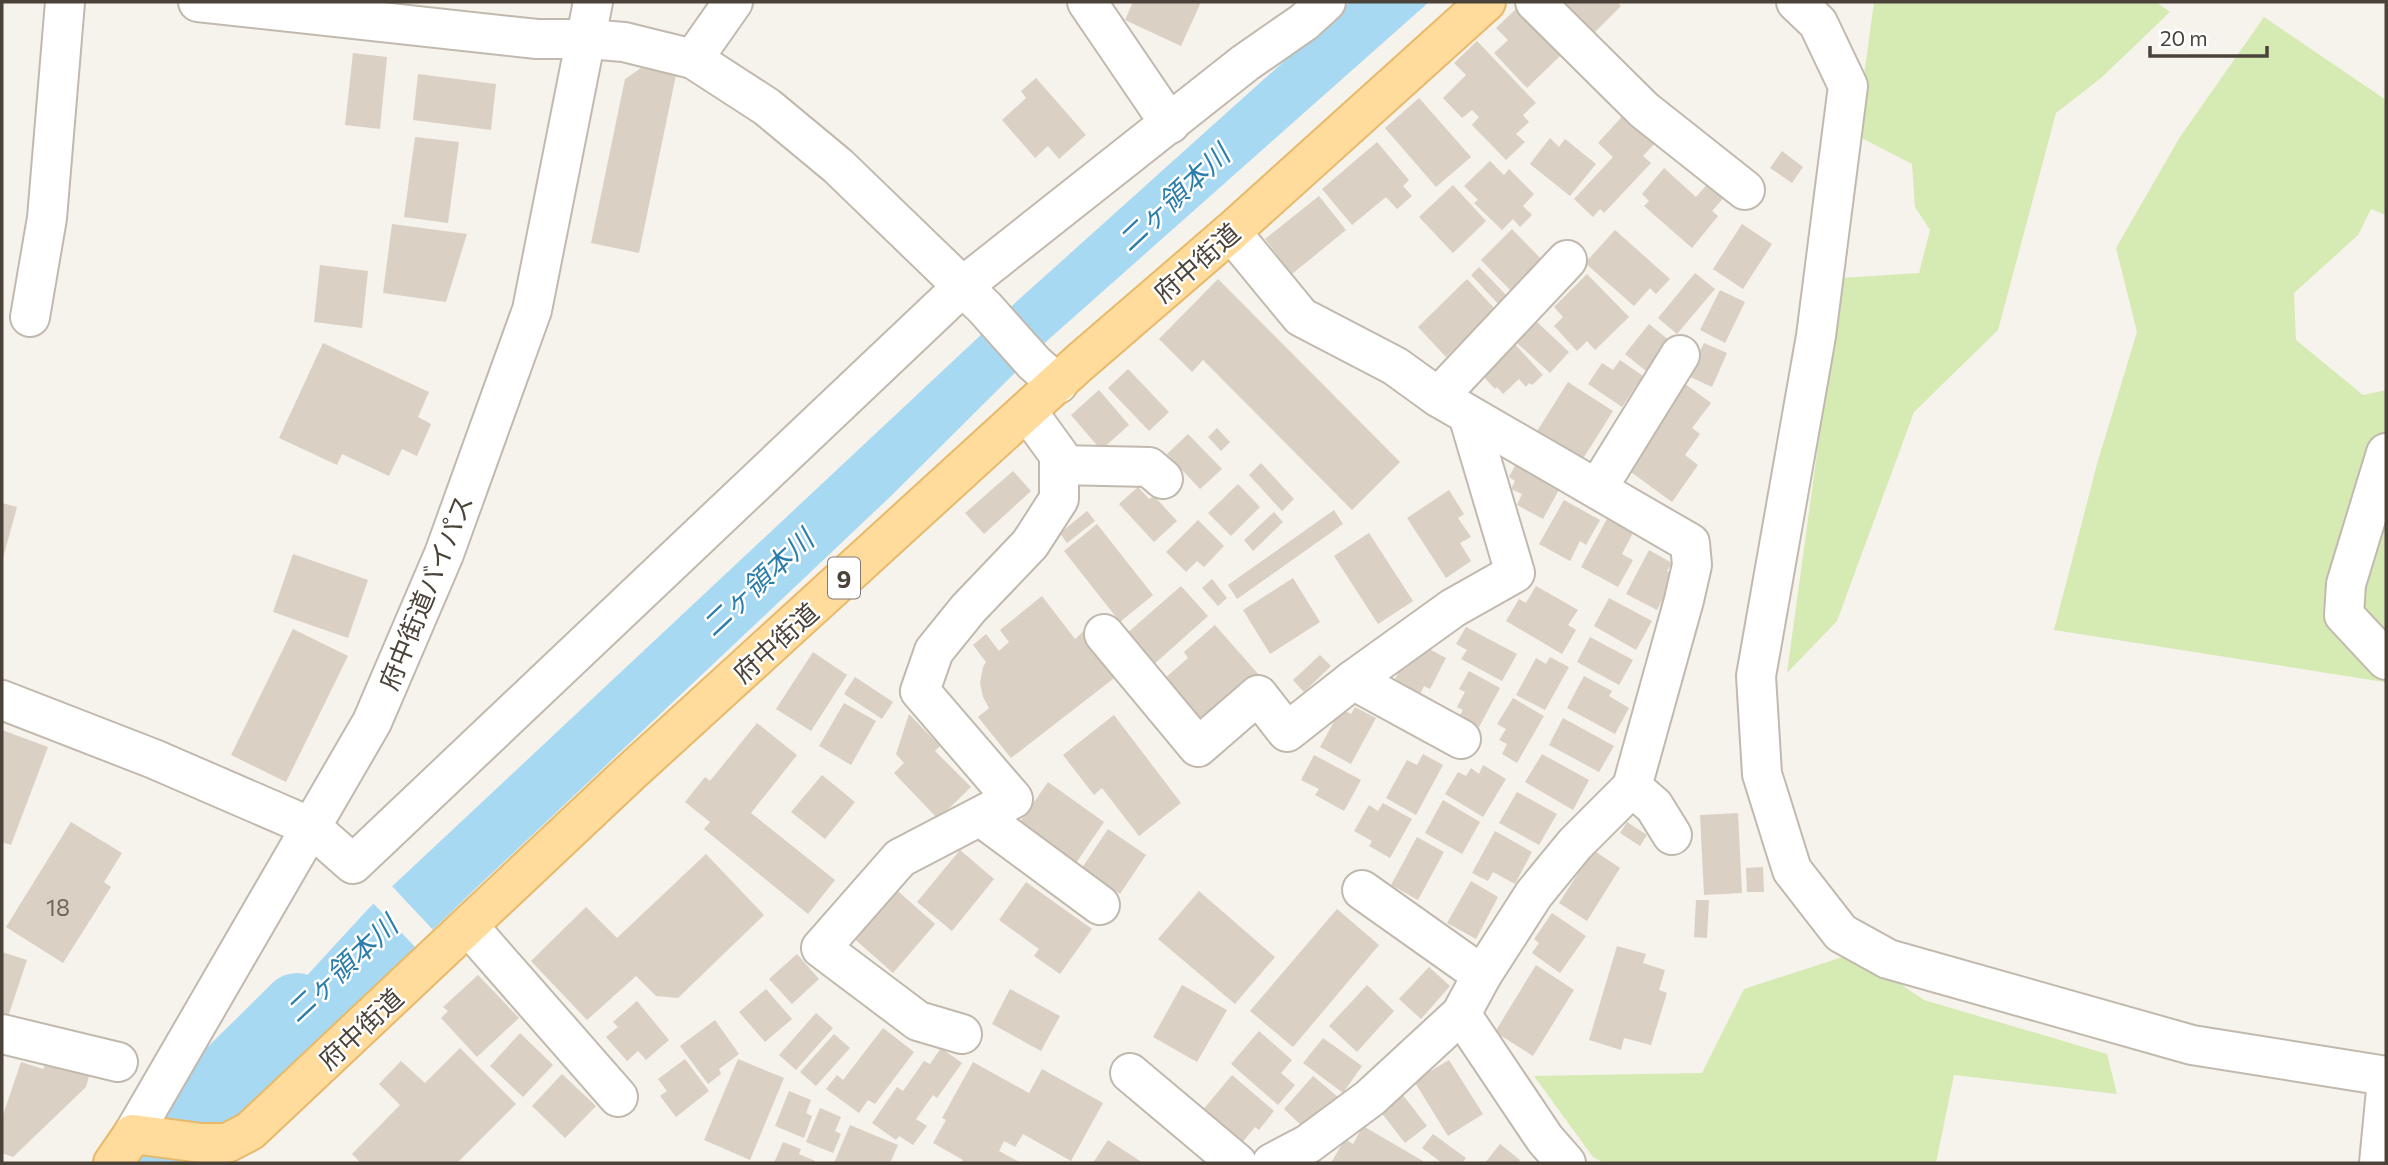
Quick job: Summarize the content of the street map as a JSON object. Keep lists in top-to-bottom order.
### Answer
{
  "streets": {
    "main road": ["府中街道", "9"],
    "street": ["府中街道バイパス"]
  },
  "crossings": [
    ["府中街道", "府中街道バイパス"]
  ],
  "water": ["二ヶ領本川"],
  "house_numbers": ["18"],
  "scale_bar": "20 m"
}
